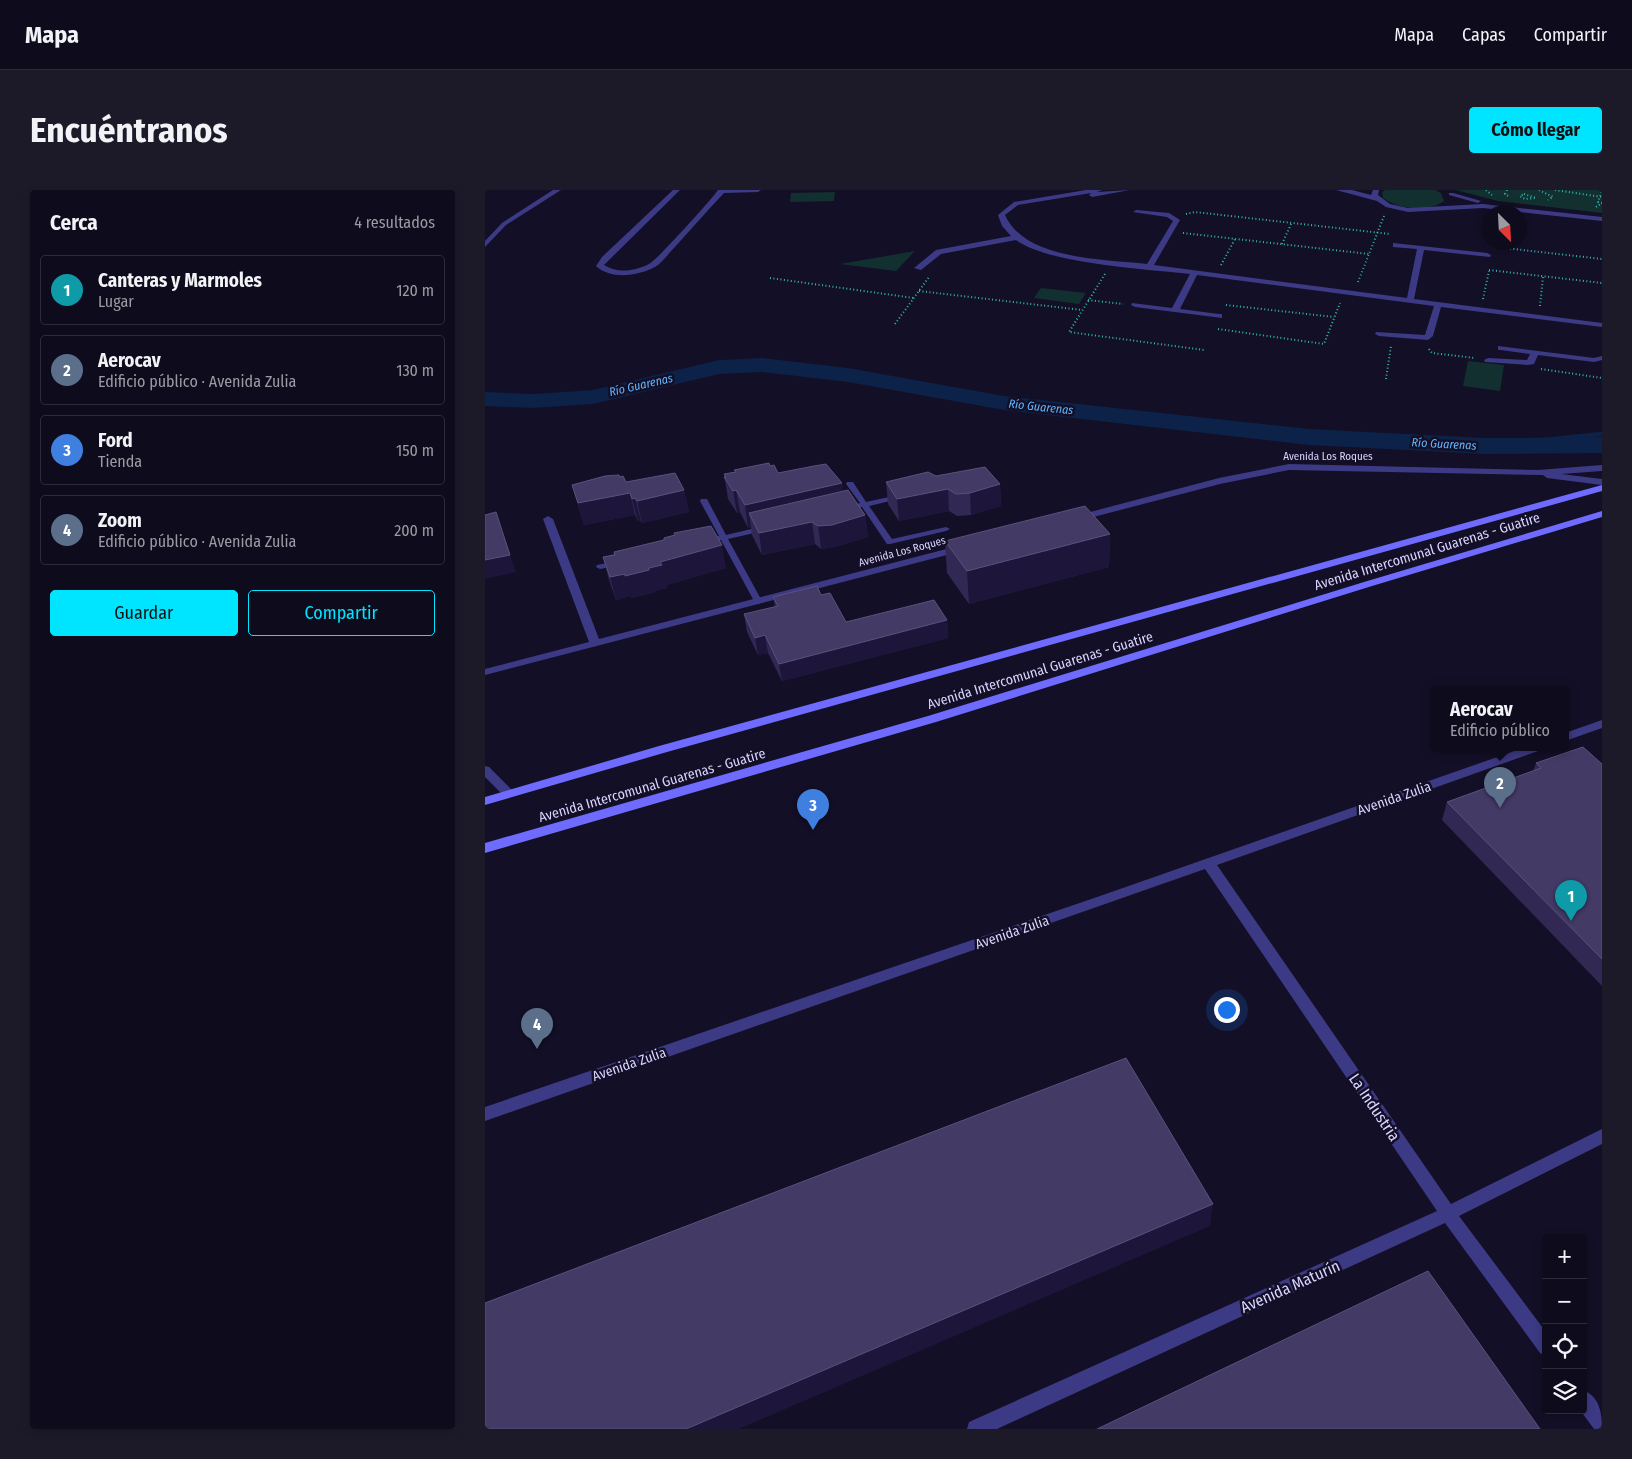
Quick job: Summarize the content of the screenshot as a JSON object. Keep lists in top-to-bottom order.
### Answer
{
  "streets": {
    "main road": ["Avenida Intercomunal Guarenas - Guatire"],
    "street": [
      "Avenida Los Roques",
      "Avenida Zulia",
      "La Industria",
      "Avenida Maturín"
    ]
  },
  "crossings": [
    ["Avenida Zulia", "La Industria"],
    ["La Industria", "Avenida Maturín"]
  ],
  "water": ["Río Guarenas"],
  "north": "bottom right",
  "page": {
    "header": "Mapa",
    "nav": ["Mapa", "Capas", "Compartir"],
    "buttons": [
      "Cómo llegar",
      ["Guardar", "Compartir"]
    ],
    "title": "Encuéntranos",
    "heading": ["Cerca", "4 resultados"],
    "list": [
      {
        "mark": "1",
        "name": "Canteras y Marmoles",
        "note": "Lugar",
        "value": "120 m"
      },
      {
        "mark": "2",
        "name": "Aerocav",
        "note": "Edificio público · Avenida Zulia",
        "value": "130 m"
      },
      {
        "mark": "3",
        "name": "Ford",
        "note": "Tienda",
        "value": "150 m"
      },
      {
        "mark": "4",
        "name": "Zoom",
        "note": "Edificio público · Avenida Zulia",
        "value": "200 m"
      }
    ],
    "popup": ["Aerocav", "Edificio público"],
    "pins": [
      "2",
      "3",
      "1",
      "4"
    ],
    "map_buttons": ["+", "−"]
  }
}
